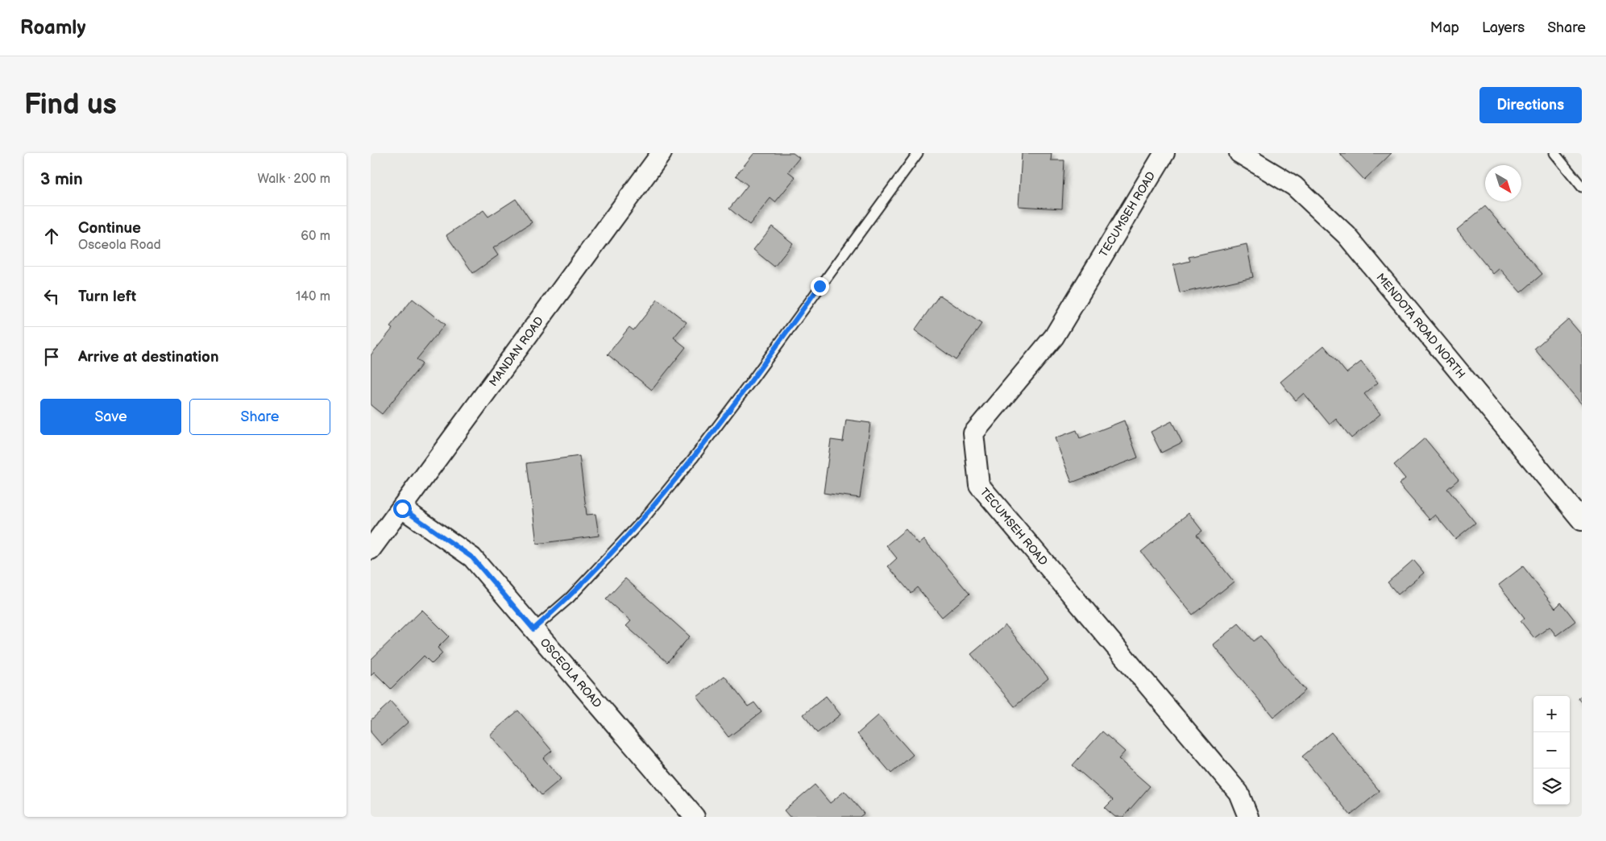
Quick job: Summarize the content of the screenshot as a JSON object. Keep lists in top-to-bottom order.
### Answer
{
  "streets": {
    "street": [
      "TECUMSEH ROAD",
      "MENDOTA ROAD NORTH",
      "MANDAN ROAD",
      "OSCEOLA ROAD"
    ]
  },
  "crossings": [
    ["MANDAN ROAD", "OSCEOLA ROAD"]
  ],
  "north": "bottom right",
  "page": {
    "header": "Roamly",
    "nav": ["Map", "Layers", "Share"],
    "buttons": [
      "Directions",
      ["Save", "Share"]
    ],
    "title": "Find us",
    "heading": ["3 min", "Walk · 200 m"],
    "list": [
      ["Continue", "Osceola Road", "60 m"],
      ["Turn left", "140 m"],
      "Arrive at destination"
    ],
    "map_buttons": ["+", "−"]
  }
}
